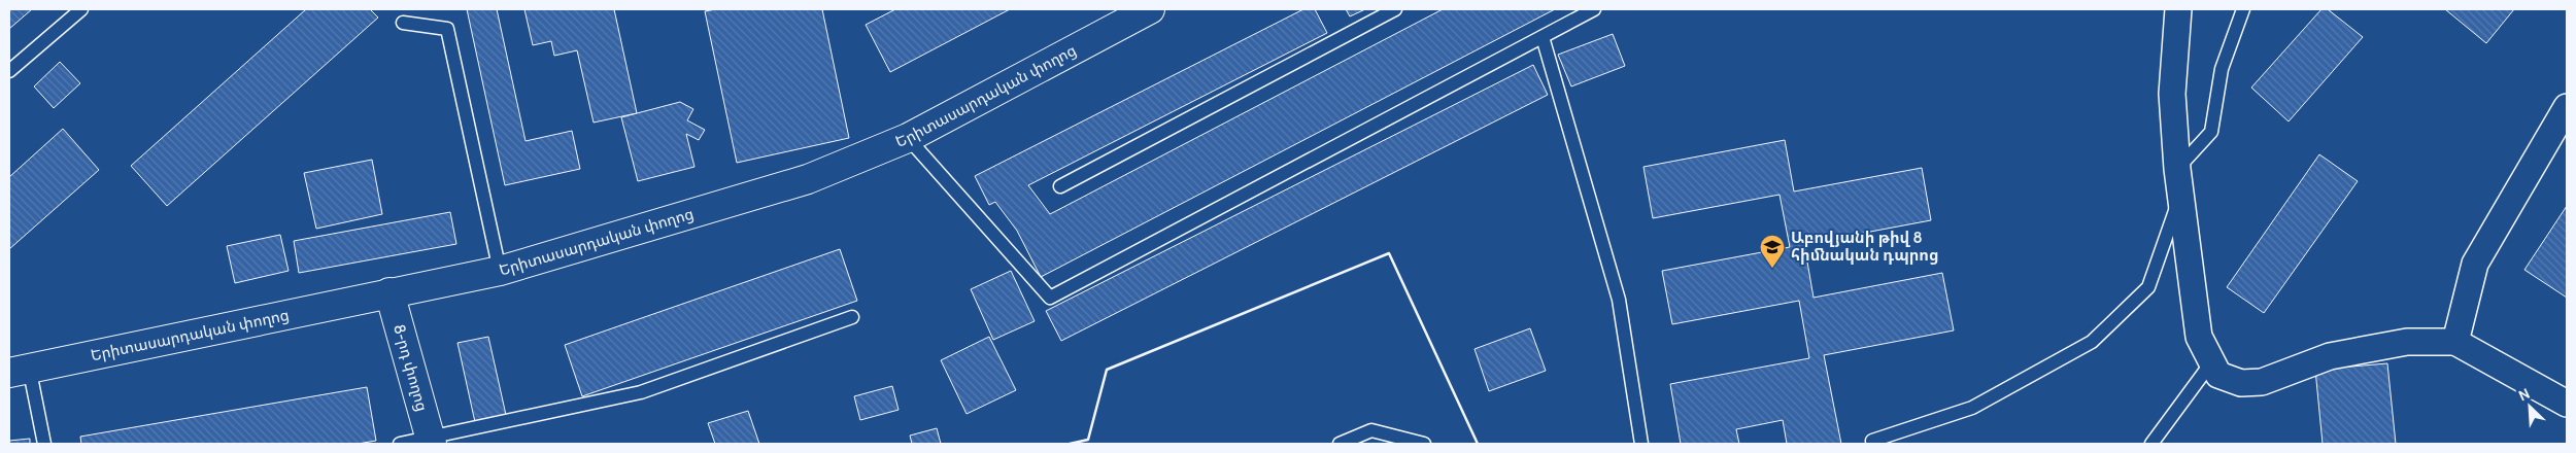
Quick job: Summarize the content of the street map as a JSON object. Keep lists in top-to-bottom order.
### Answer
{
  "streets": {
    "street": ["Երիտասարդական փողոց", "8-րդ փողոց"]
  },
  "crossings": [
    ["Երիտասարդական փողոց", "8-րդ փողոց"]
  ],
  "places": {
    "school or university": ["Աբովյանի թիվ 8 հիմնական դպրոց"]
  },
  "north": "top left"
}
